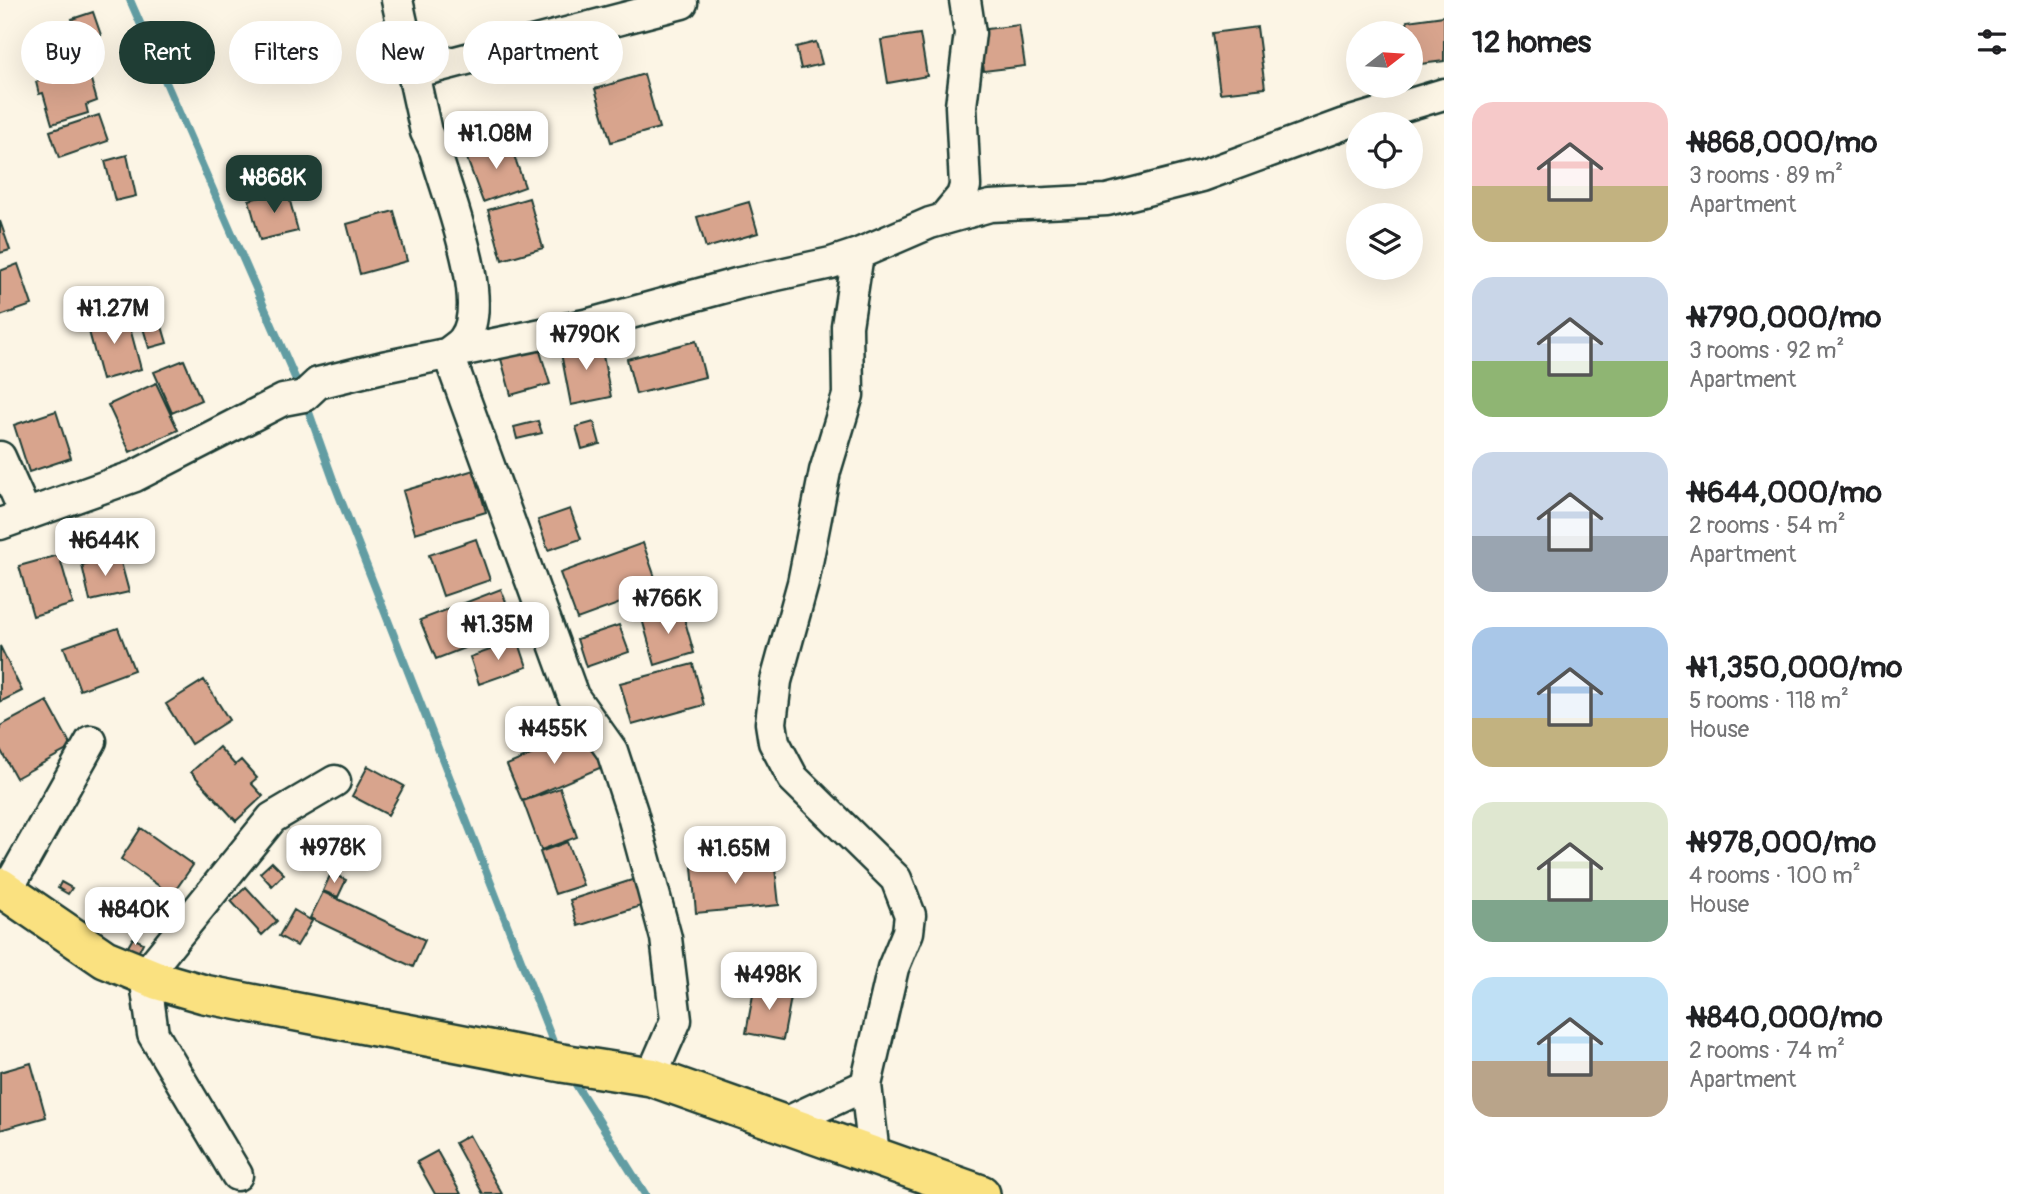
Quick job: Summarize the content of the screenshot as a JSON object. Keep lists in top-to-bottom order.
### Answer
{
  "north": "right",
  "page": {
    "heading": "12 homes",
    "chip": [
      "Buy",
      "Rent",
      "Filters",
      "New",
      "Apartment"
    ],
    "list": [
      {
        "name": "₦868,000/mo",
        "note": "3 rooms · 89 m² · Apartment"
      },
      {
        "name": "₦790,000/mo",
        "note": "3 rooms · 92 m² · Apartment"
      },
      {
        "name": "₦644,000/mo",
        "note": "2 rooms · 54 m² · Apartment"
      },
      {
        "name": "₦1,350,000/mo",
        "note": "5 rooms · 118 m² · House"
      },
      {
        "name": "₦978,000/mo",
        "note": "4 rooms · 100 m² · House"
      },
      {
        "name": "₦840,000/mo",
        "note": "2 rooms · 74 m² · Apartment"
      }
    ],
    "price": [
      "₦1.08M",
      "₦868K",
      "₦1.27M",
      "₦790K",
      "₦644K",
      "₦766K",
      "₦1.35M",
      "₦455K",
      "₦978K",
      "₦1.65M",
      "₦840K",
      "₦498K"
    ]
  }
}
